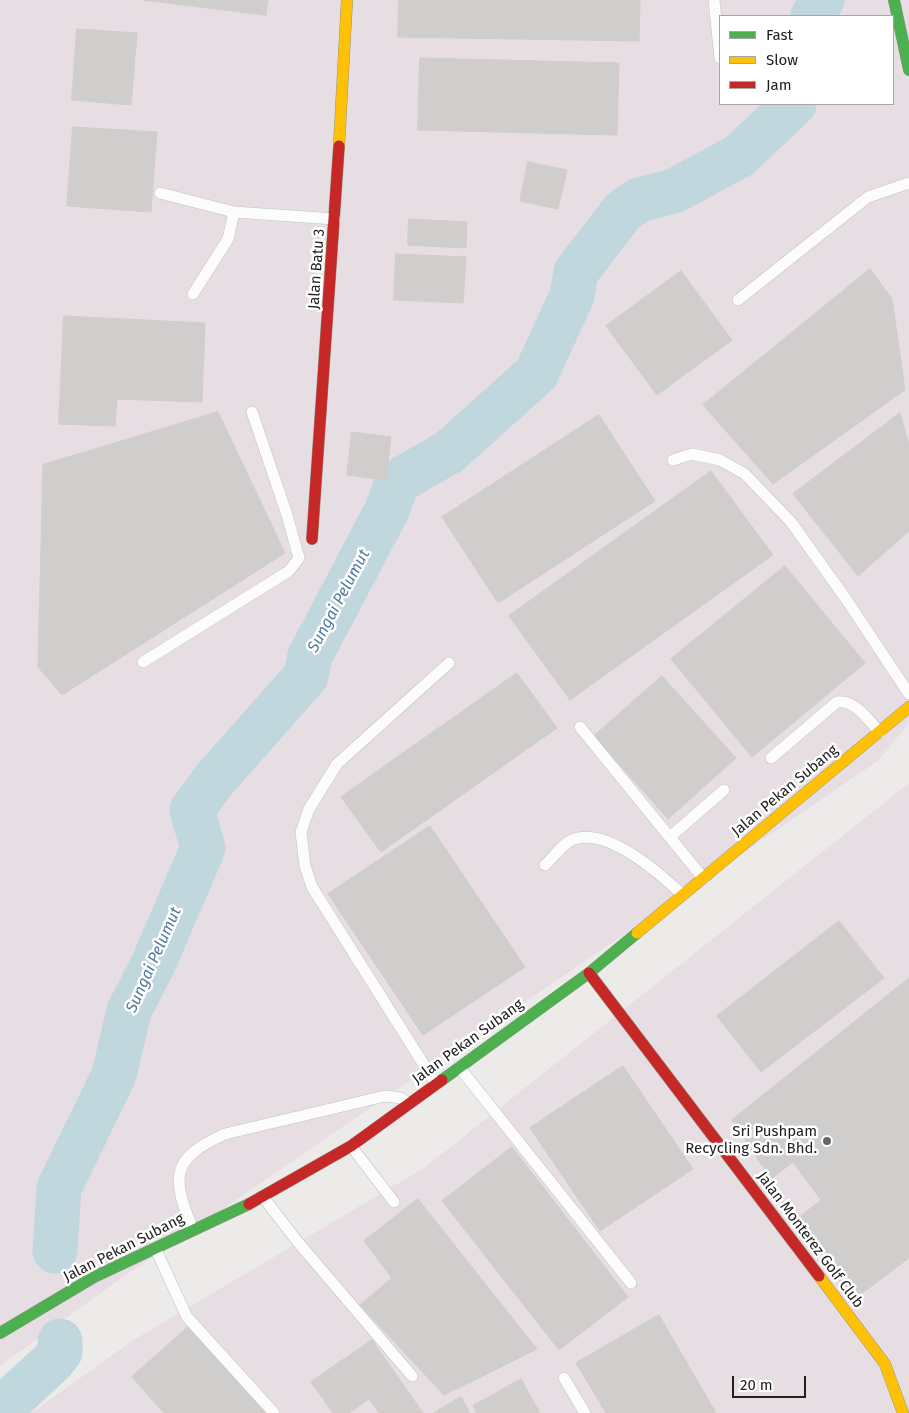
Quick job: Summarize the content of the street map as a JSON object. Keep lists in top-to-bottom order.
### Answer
{
  "streets": {
    "street": ["Jalan Batu 3", "Jalan Pekan Subang", "Jalan Monterez Golf Club"]
  },
  "crossings": [
    ["Jalan Pekan Subang", "Jalan Monterez Golf Club"]
  ],
  "water": ["Sungai Pelumut"],
  "places": ["Sri Pushpam Recycling Sdn. Bhd."],
  "legend": ["Fast", "Slow", "Jam"],
  "scale_bar": "20 m"
}
